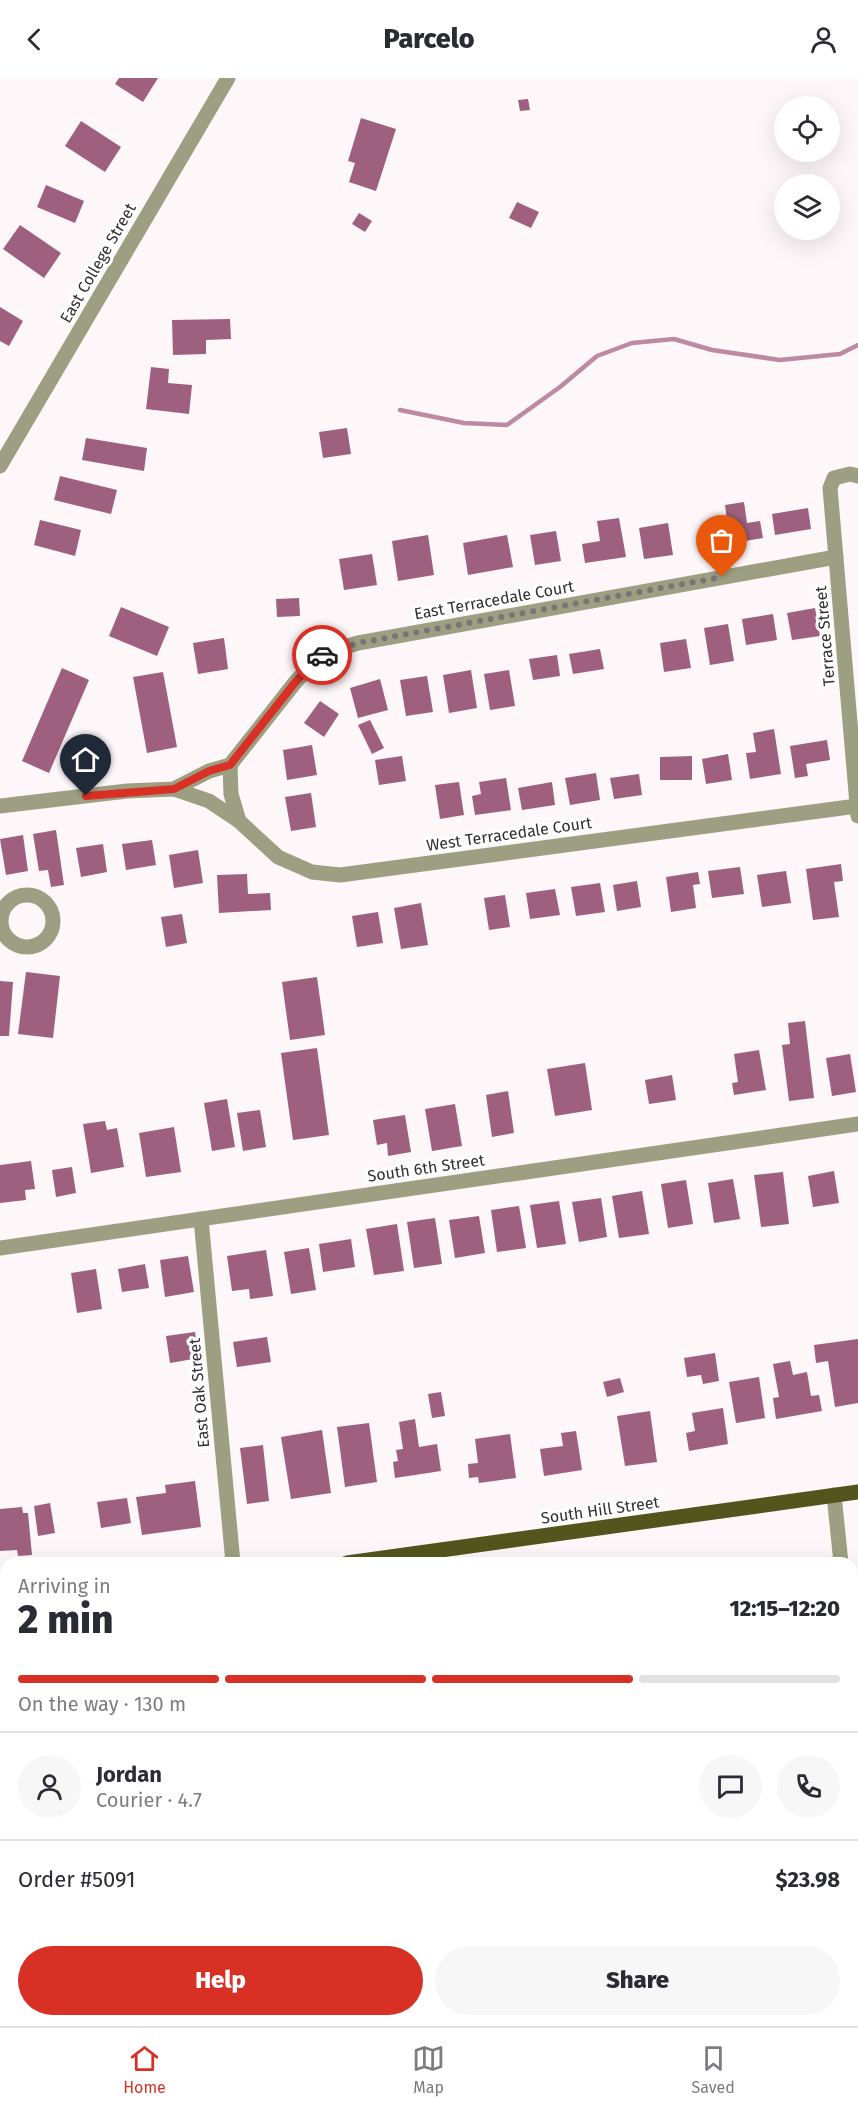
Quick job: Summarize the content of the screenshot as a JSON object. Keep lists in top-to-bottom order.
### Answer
{
  "streets": {
    "main road": ["South Hill Street"],
    "street": [
      "East College Street",
      "East Terracedale Court",
      "Terrace Street",
      "West Terracedale Court",
      "South 6th Street",
      "East Oak Street"
    ]
  },
  "crossings": [
    ["East Terracedale Court", "Terrace Street"],
    ["East Terracedale Court", "West Terracedale Court"],
    ["Terrace Street", "West Terracedale Court"],
    ["South 6th Street", "East Oak Street"]
  ],
  "page": {
    "header": "Parcelo",
    "heading": ["2 min", "Arriving in", "12:15–12:20"],
    "panel": [
      "Jordan",
      "Courier · 4.7",
      "Order #5091",
      "$23.98"
    ],
    "bar": "On the way · 130 m",
    "buttons": ["Help", "Share"],
    "tabs": ["Home", "Map", "Saved"]
  }
}
